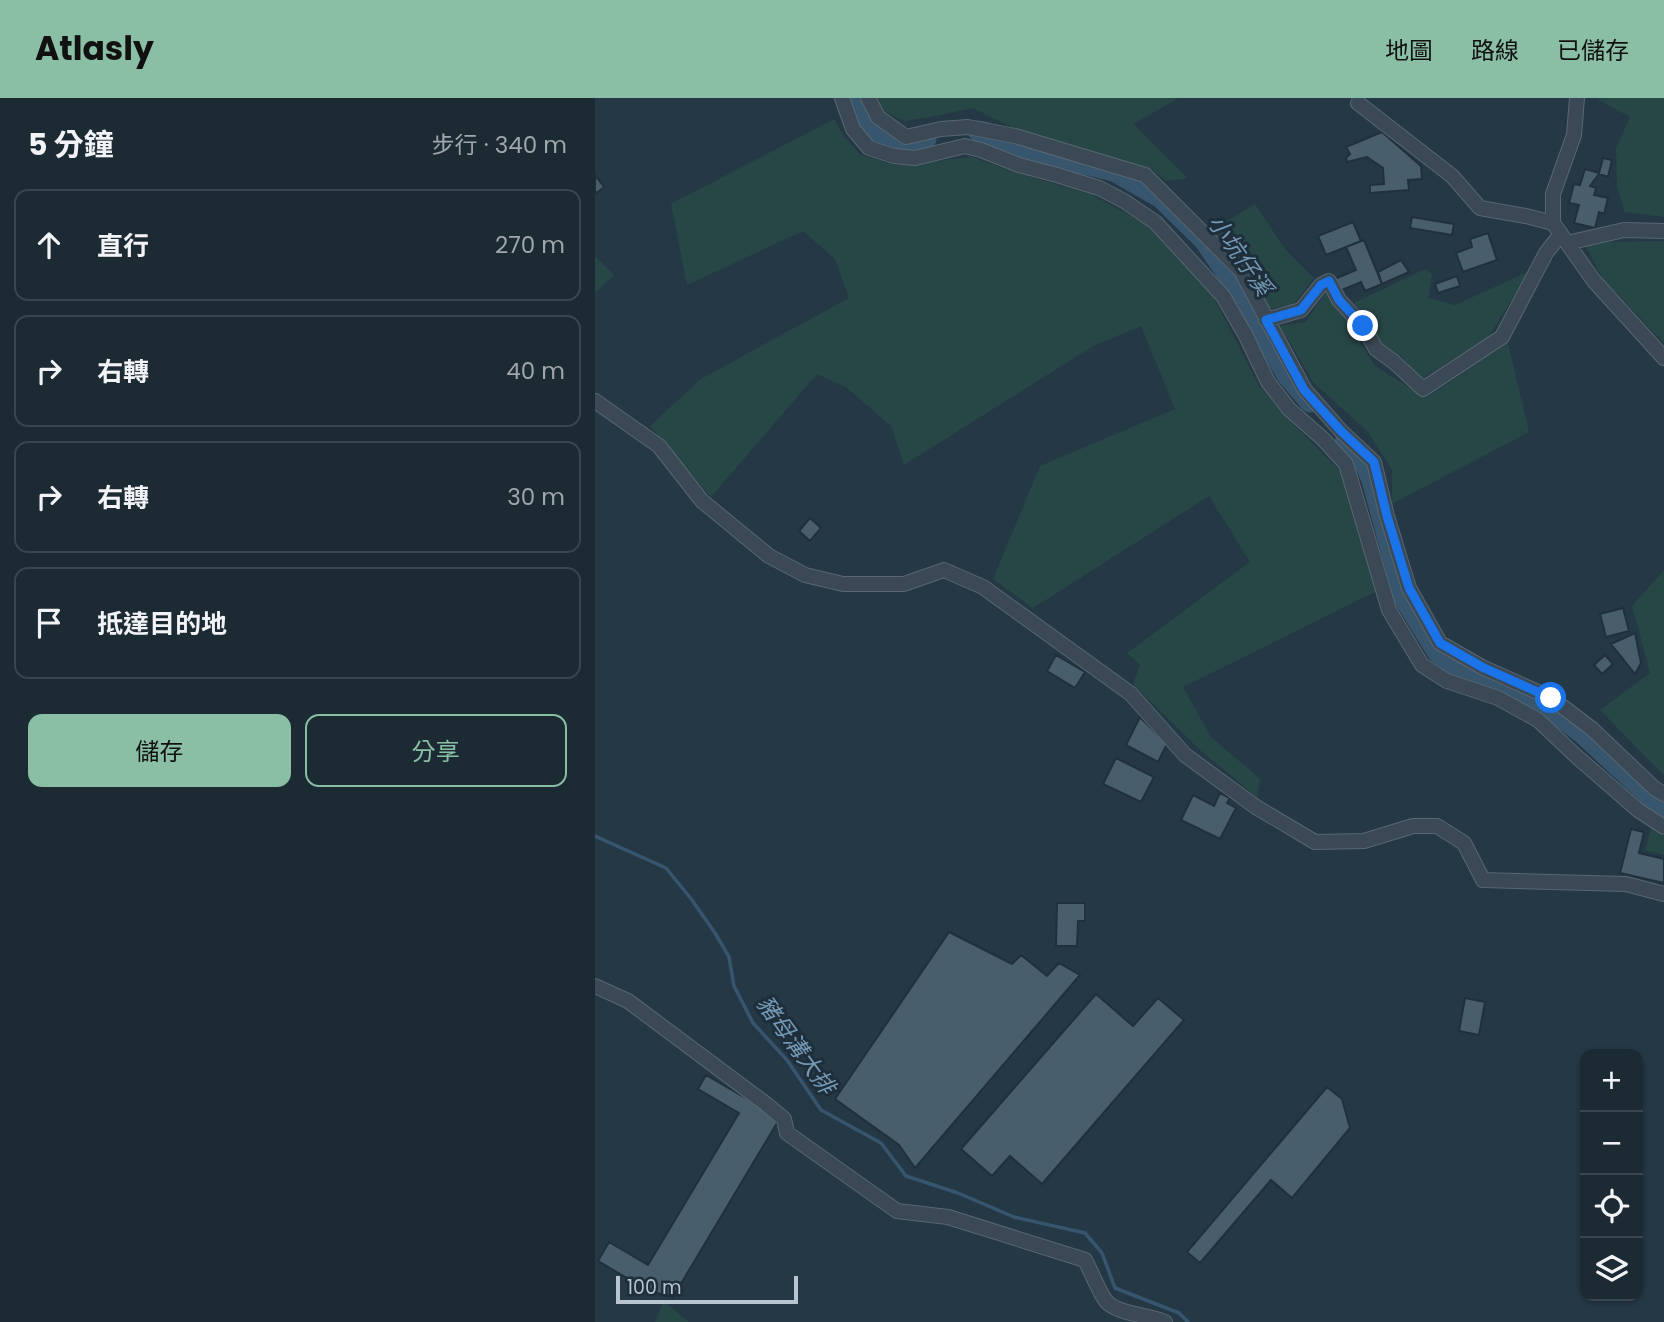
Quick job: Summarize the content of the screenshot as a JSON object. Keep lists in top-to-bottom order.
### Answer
{
  "water": ["小坑仔溪", "豬母溝大排"],
  "scale_bar": "100 m",
  "page": {
    "header": "Atlasly",
    "nav": ["地圖", "路線", "已儲存"],
    "heading": ["5 分鐘", "步行 · 340 m"],
    "list": [
      ["直行", "270 m"],
      ["右轉", "40 m"],
      ["右轉", "30 m"],
      "抵達目的地"
    ],
    "buttons": ["儲存", "分享"],
    "map_buttons": ["+", "−"],
    "scale": "100 m"
  }
}
